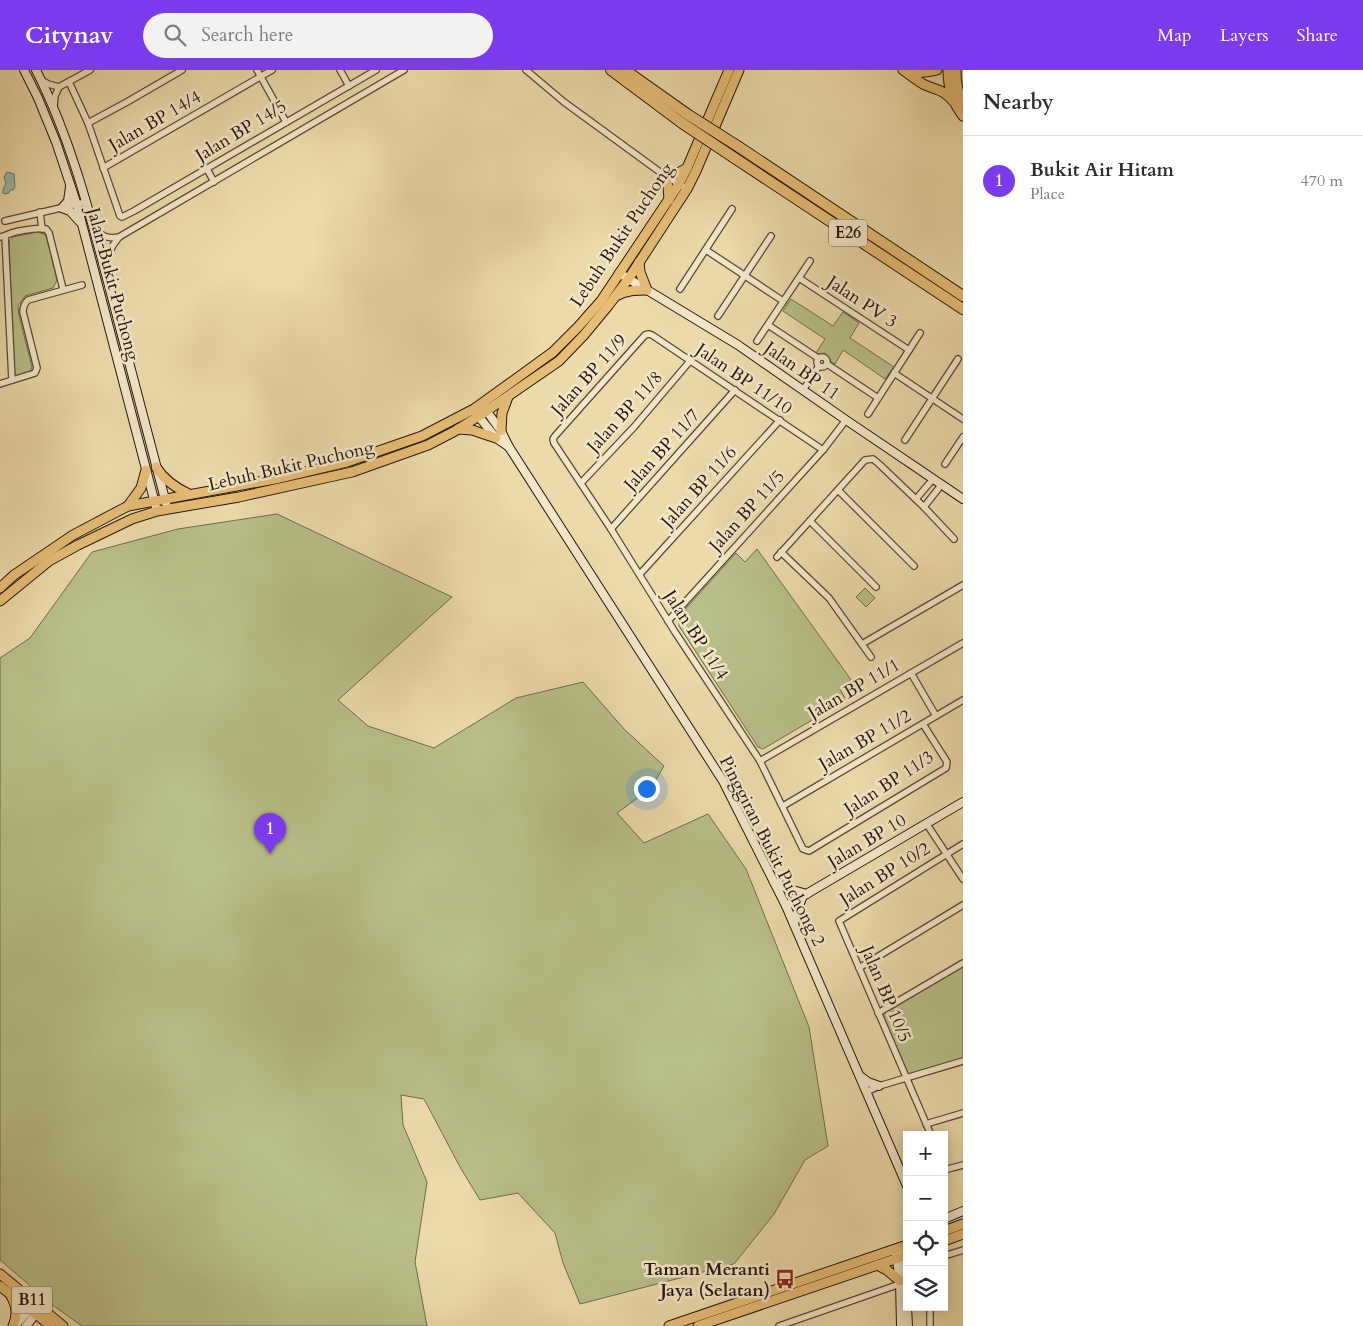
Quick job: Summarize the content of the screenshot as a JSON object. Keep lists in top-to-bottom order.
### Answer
{
  "streets": {
    "highway": ["E26"],
    "main road": ["Lebuh Bukit Puchong", "B11"],
    "street": [
      "Jalan BP 14/4",
      "Jalan BP 14/5",
      "Jalan Bukit Puchong",
      "Jalan PV 3",
      "Jalan BP 11",
      "Jalan BP 11/9",
      "Jalan BP 11/10",
      "Jalan BP 11/8",
      "Jalan BP 11/7",
      "Jalan BP 11/6",
      "Jalan BP 11/5",
      "Jalan BP 11/4",
      "Jalan BP 11/1",
      "Jalan BP 11/2",
      "Jalan BP 11/3",
      "Jalan BP 10",
      "Pinggiran Bukit Puchong 2",
      "Jalan BP 10/2",
      "Jalan BP 10/5"
    ]
  },
  "crossings": [
    ["Jalan BP 14/4", "Jalan BP 14/5"],
    ["Lebuh Bukit Puchong", "Jalan Bukit Puchong"],
    ["Lebuh Bukit Puchong", "Jalan BP 11"],
    ["Lebuh Bukit Puchong", "Pinggiran Bukit Puchong 2"],
    ["Jalan BP 11", "Jalan BP 11/5"],
    ["Jalan BP 11/9", "Jalan BP 11/10"],
    ["Jalan BP 11/9", "Jalan BP 11/4"],
    ["Jalan BP 11/10", "Jalan BP 11/8"],
    ["Jalan BP 11/10", "Jalan BP 11/7"],
    ["Jalan BP 11/10", "Jalan BP 11/6"],
    ["Jalan BP 11/10", "Jalan BP 11/5"],
    ["Jalan BP 11/8", "Jalan BP 11/4"],
    ["Jalan BP 11/7", "Jalan BP 11/4"],
    ["Jalan BP 11/6", "Jalan BP 11/4"],
    ["Jalan BP 11/5", "Jalan BP 11/4"],
    ["Jalan BP 11/4", "Jalan BP 11/1"],
    ["Jalan BP 11/4", "Jalan BP 11/2"],
    ["Jalan BP 11/4", "Jalan BP 11/3"],
    ["Jalan BP 11/2", "Jalan BP 11/3"],
    ["Jalan BP 10", "Pinggiran Bukit Puchong 2"],
    ["Jalan BP 10/2", "Jalan BP 10/5"]
  ],
  "places": {
    "bus stop": ["Taman Meranti Jaya (Selatan)"]
  },
  "page": {
    "header": "Citynav",
    "search": "Search here",
    "nav": ["Map", "Layers", "Share"],
    "heading": "Nearby",
    "list": [
      {
        "mark": "1",
        "name": "Bukit Air Hitam",
        "note": "Place",
        "value": "470 m"
      }
    ],
    "pins": "1",
    "map_buttons": ["+", "−"]
  }
}
